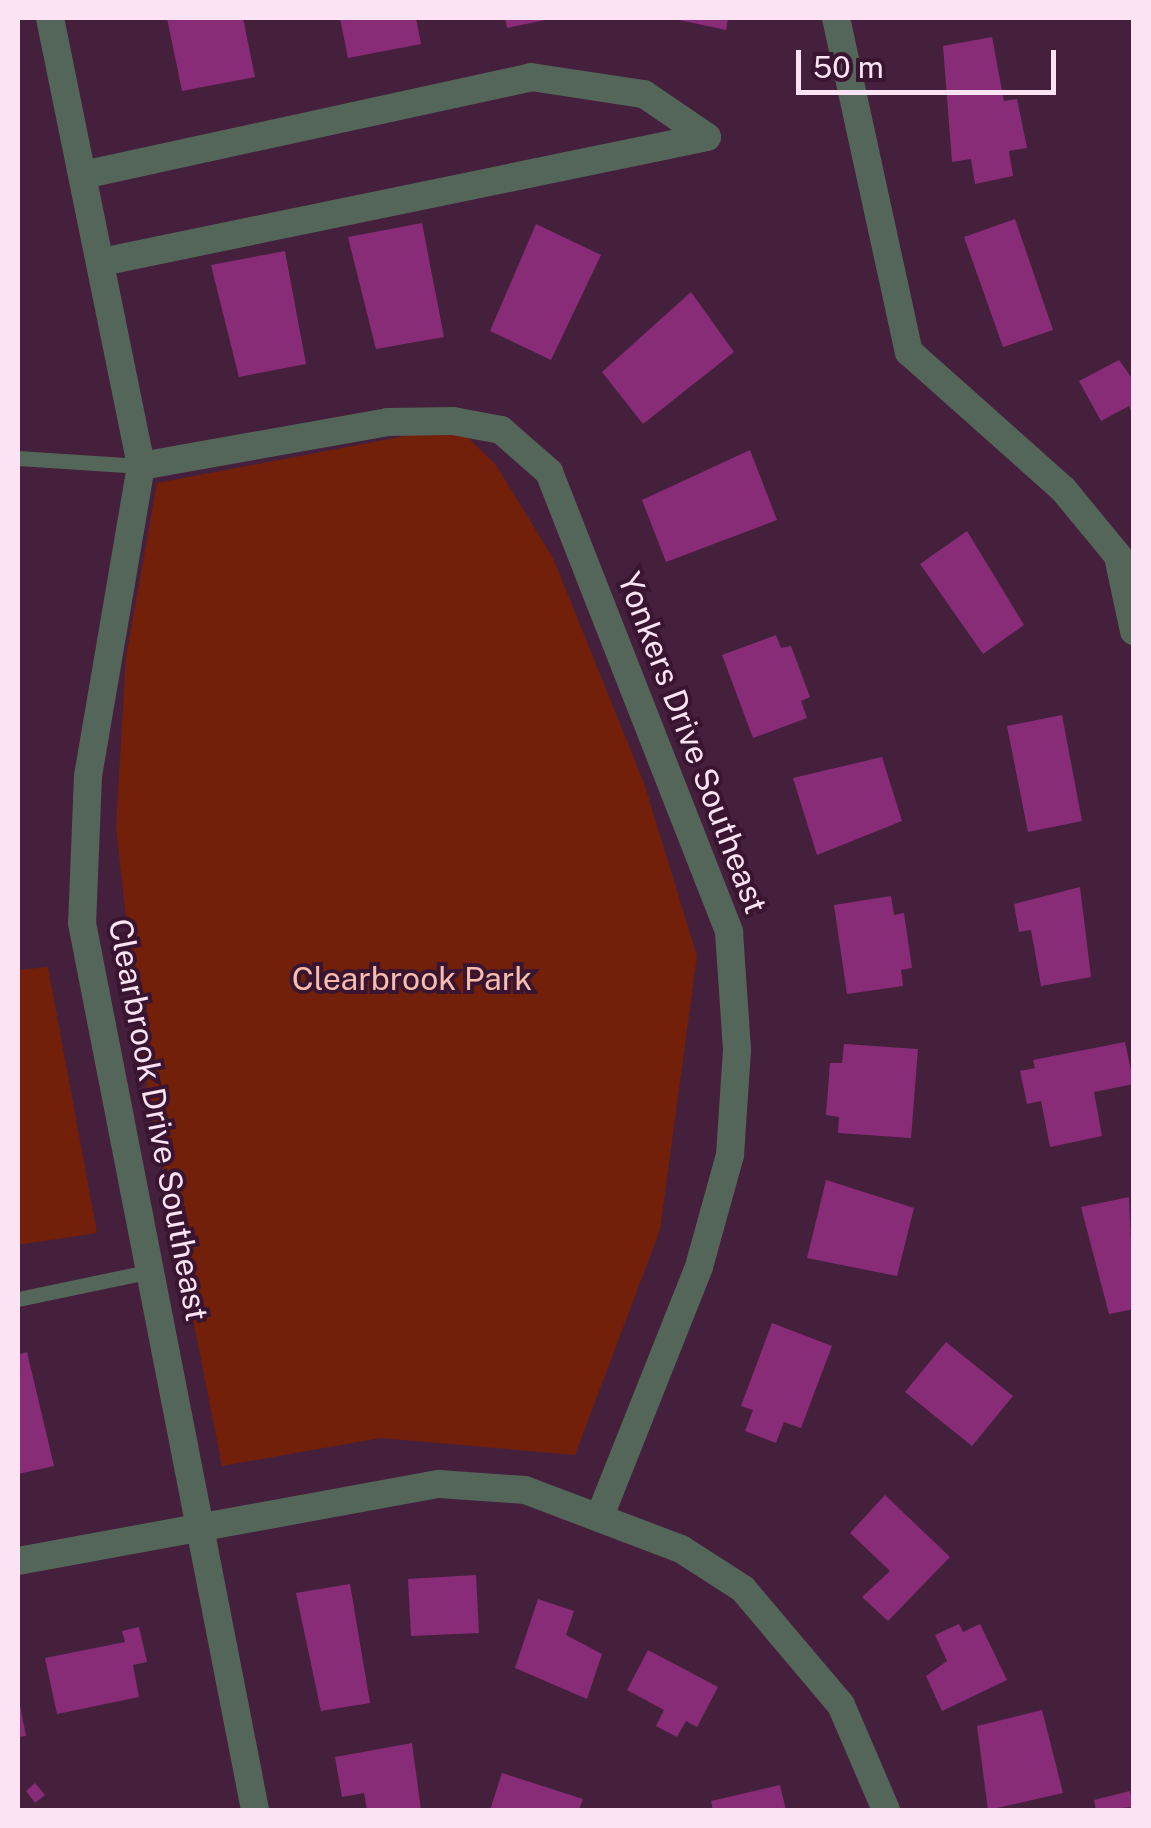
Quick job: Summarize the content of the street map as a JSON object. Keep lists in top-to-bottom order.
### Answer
{
  "streets": {
    "street": ["Yonkers Drive Southeast", "Clearbrook Drive Southeast"]
  },
  "crossings": [
    ["Yonkers Drive Southeast", "Clearbrook Drive Southeast"]
  ],
  "parks": ["Clearbrook Park"],
  "scale_bar": "50 m"
}
